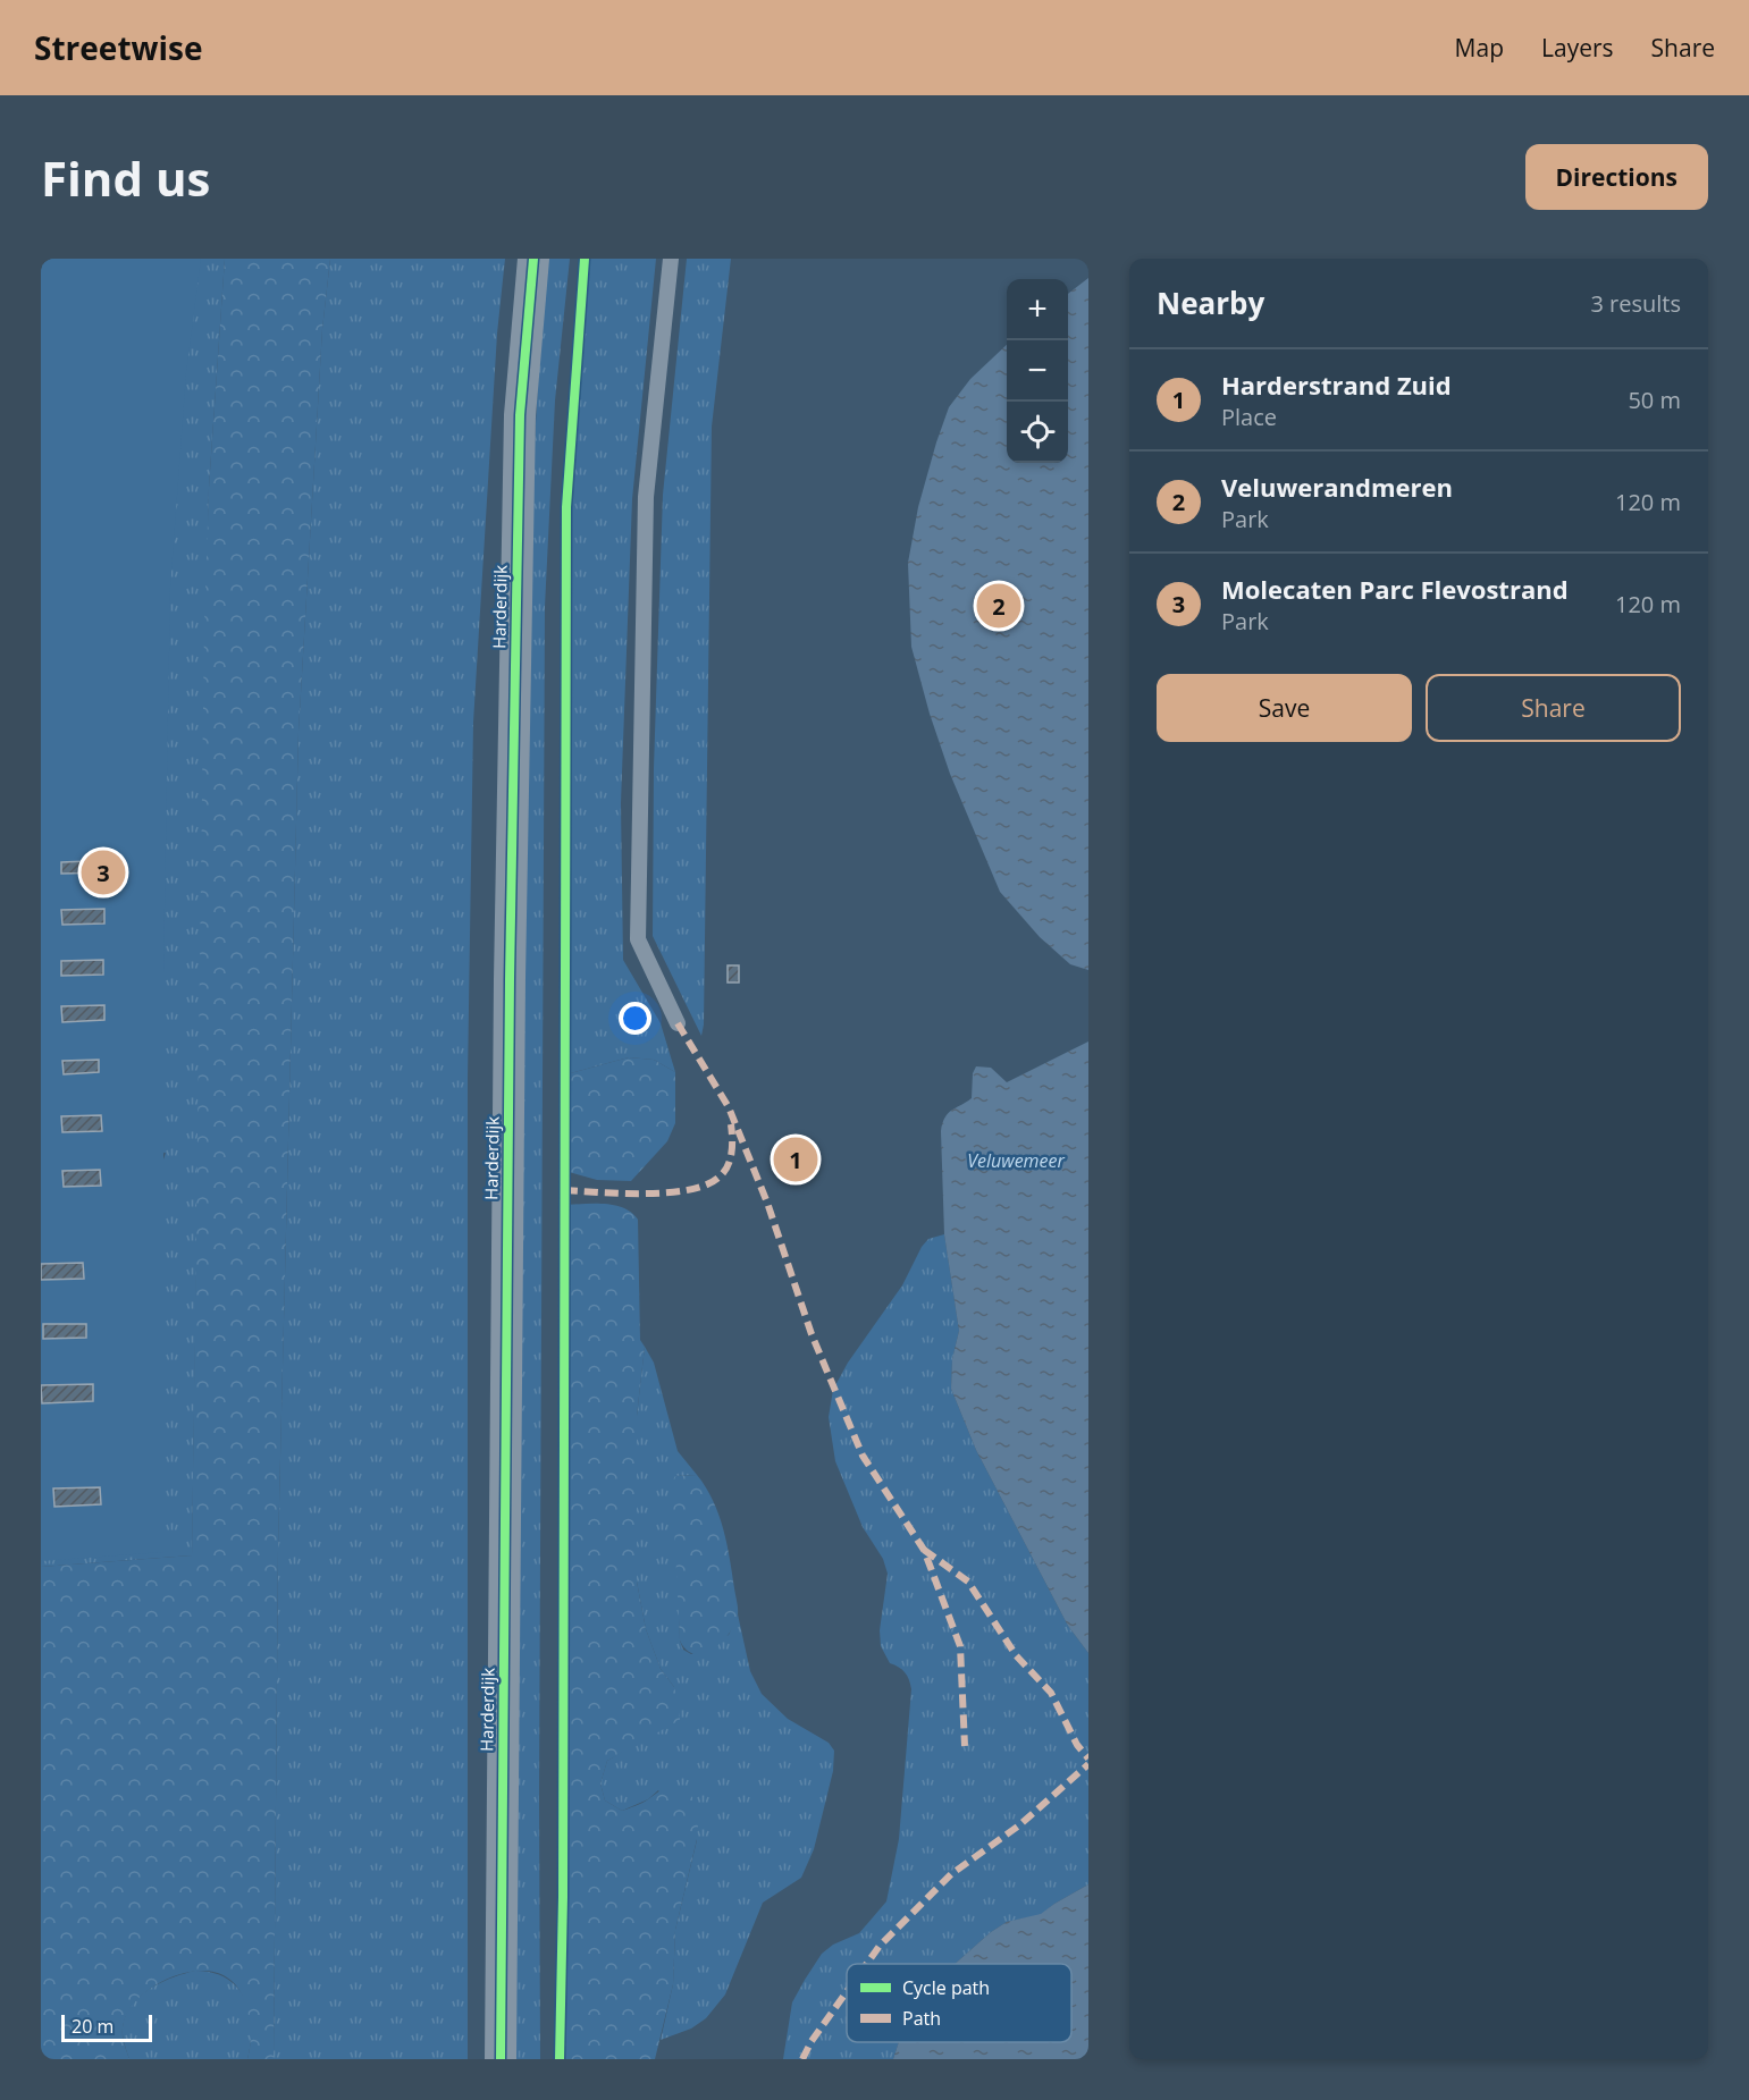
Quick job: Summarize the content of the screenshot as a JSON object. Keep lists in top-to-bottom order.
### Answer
{
  "streets": {
    "street": ["Harderdijk"]
  },
  "water": ["Veluwemeer"],
  "legend": ["Cycle path", "Path"],
  "scale_bar": "20 m",
  "page": {
    "header": "Streetwise",
    "nav": ["Map", "Layers", "Share"],
    "buttons": [
      "Directions",
      ["Save", "Share"]
    ],
    "title": "Find us",
    "heading": ["Nearby", "3 results"],
    "map_buttons": ["+", "−"],
    "list": [
      {
        "mark": "1",
        "name": "Harderstrand Zuid",
        "note": "Place",
        "value": "50 m"
      },
      {
        "mark": "2",
        "name": "Veluwerandmeren",
        "note": "Park",
        "value": "120 m"
      },
      {
        "mark": "3",
        "name": "Molecaten Parc Flevostrand",
        "note": "Park",
        "value": "120 m"
      }
    ],
    "pins": ["2", "3", "1"],
    "scale": "20 m"
  }
}
